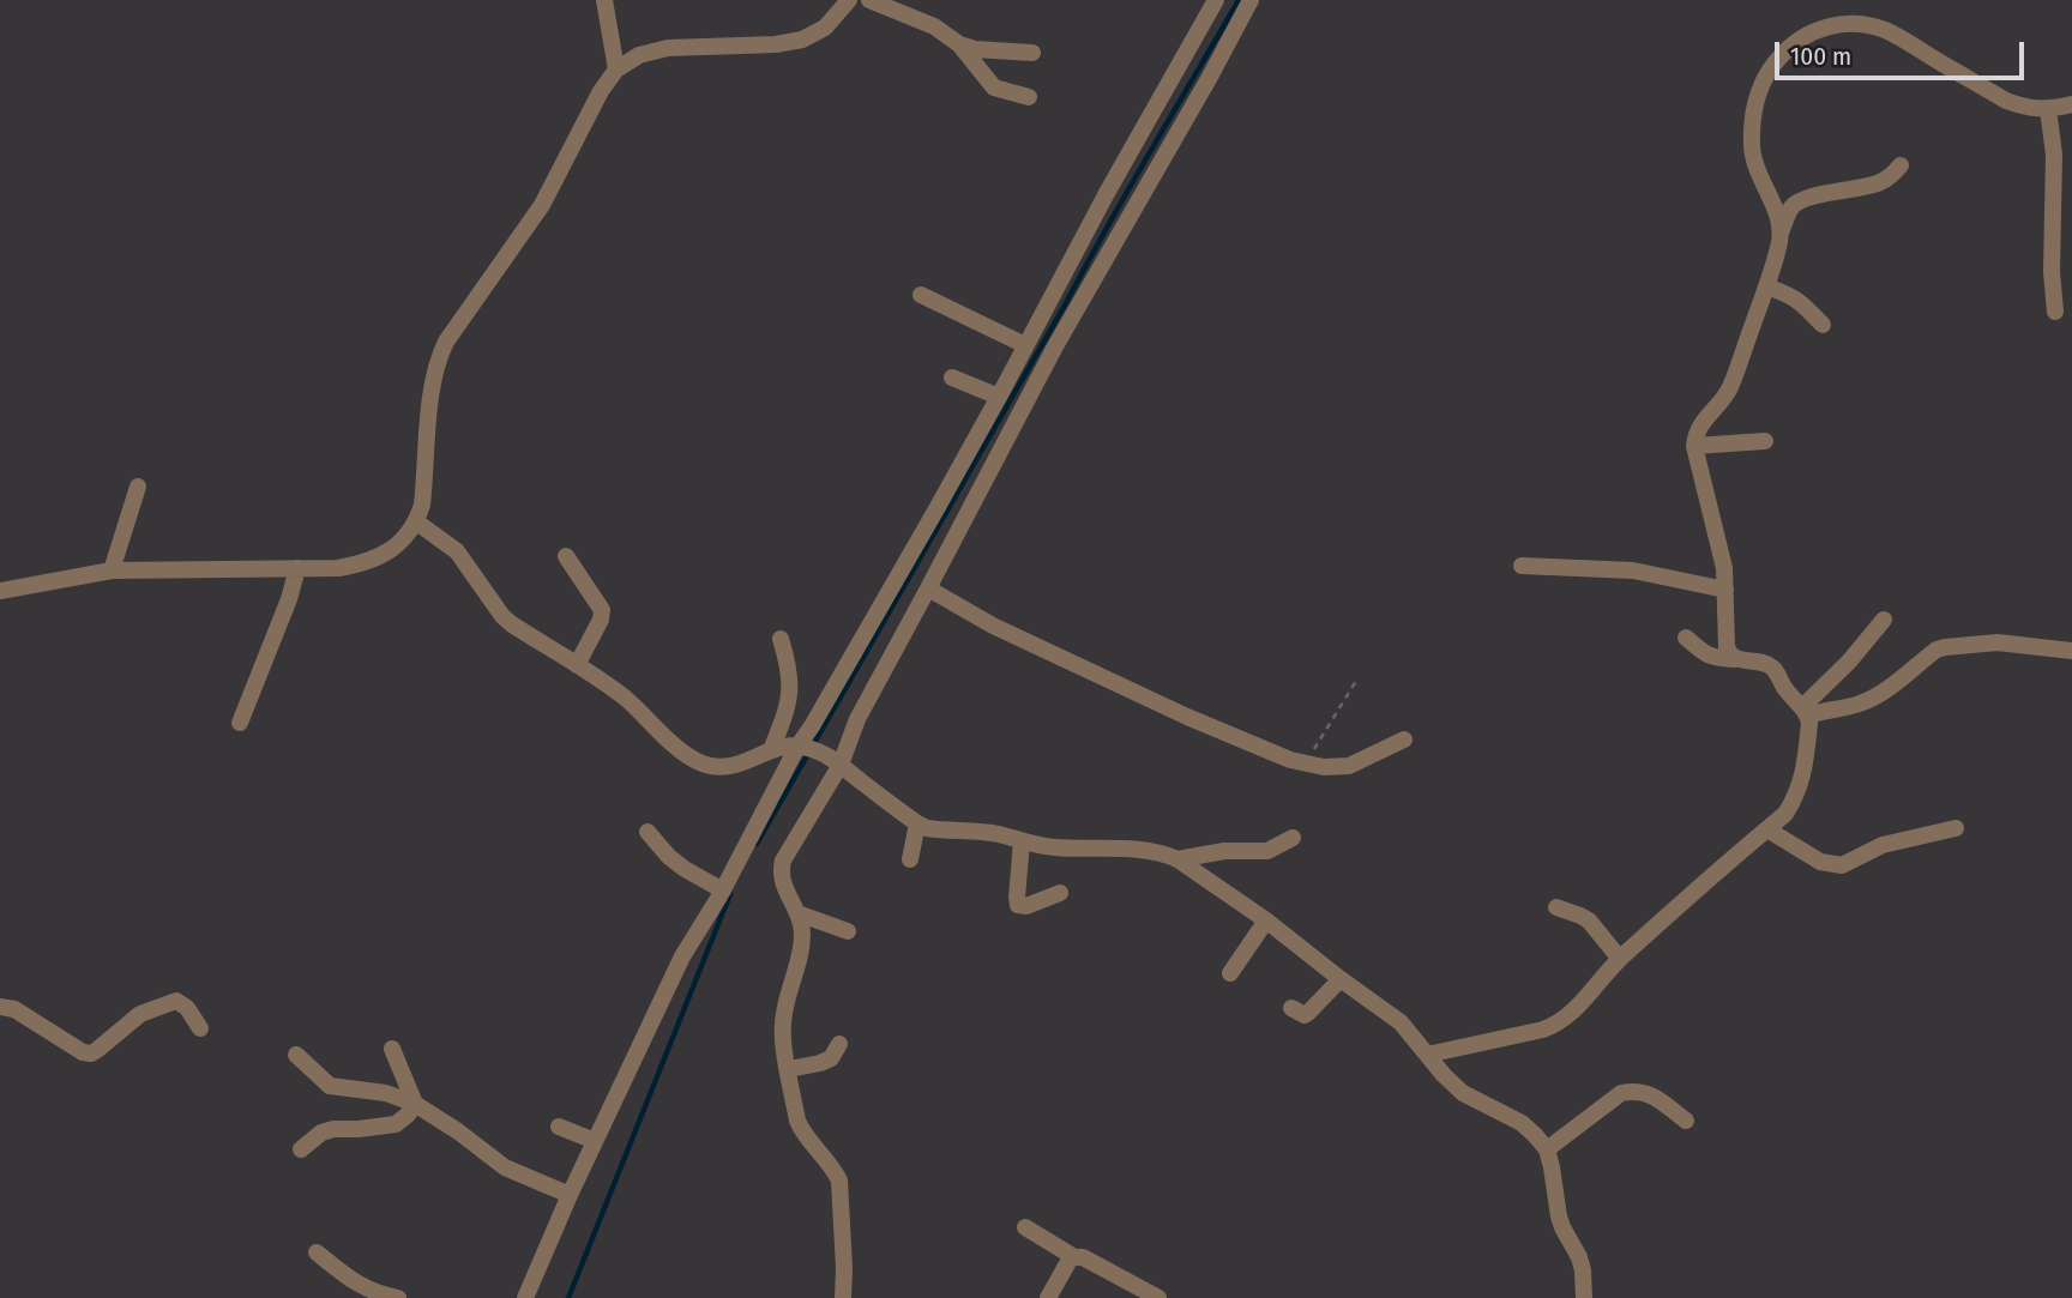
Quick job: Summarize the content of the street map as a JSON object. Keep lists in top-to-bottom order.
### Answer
{
  "scale_bar": "100 m"
}
